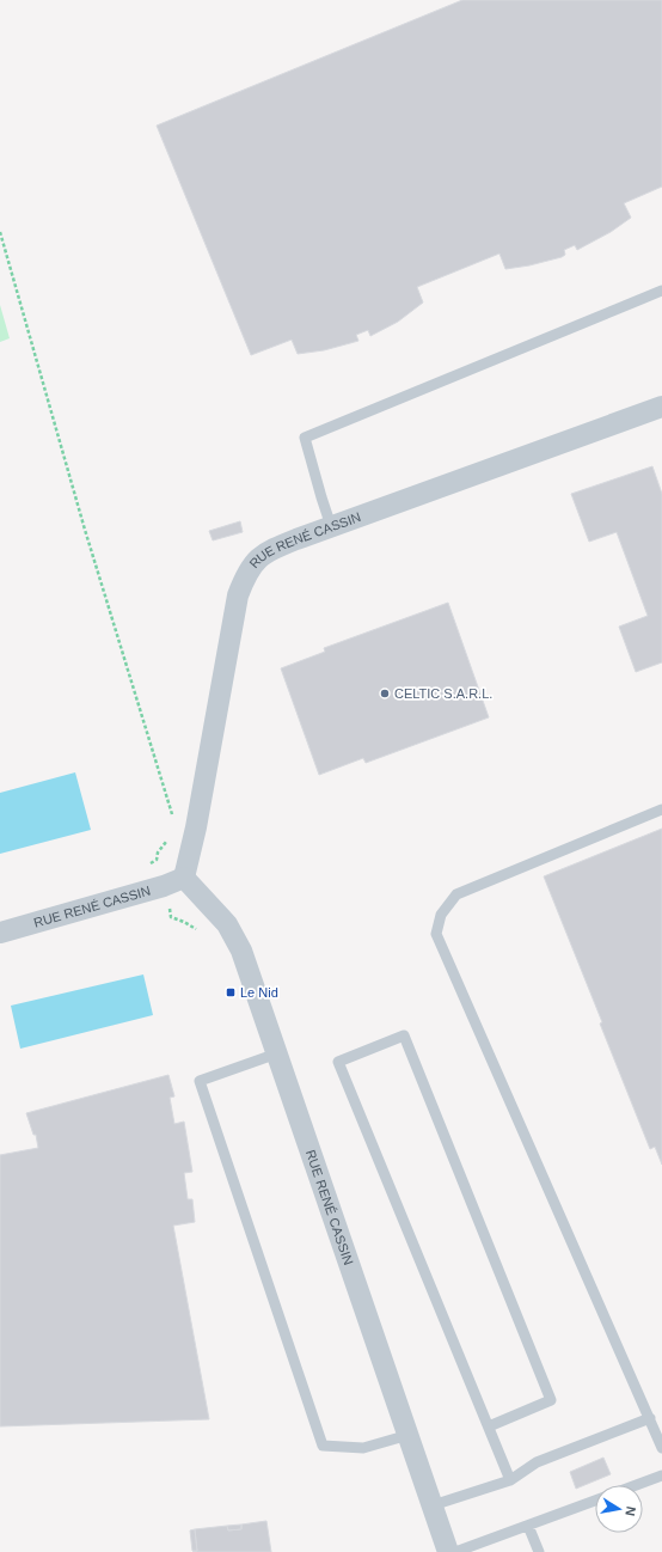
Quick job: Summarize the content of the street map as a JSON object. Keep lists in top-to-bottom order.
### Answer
{
  "streets": {
    "street": ["RUE RENÉ CASSIN"]
  },
  "places": {
    "other": ["CELTIC S.A.R.L."],
    "transit": ["Le Nid"]
  },
  "north": "right"
}
